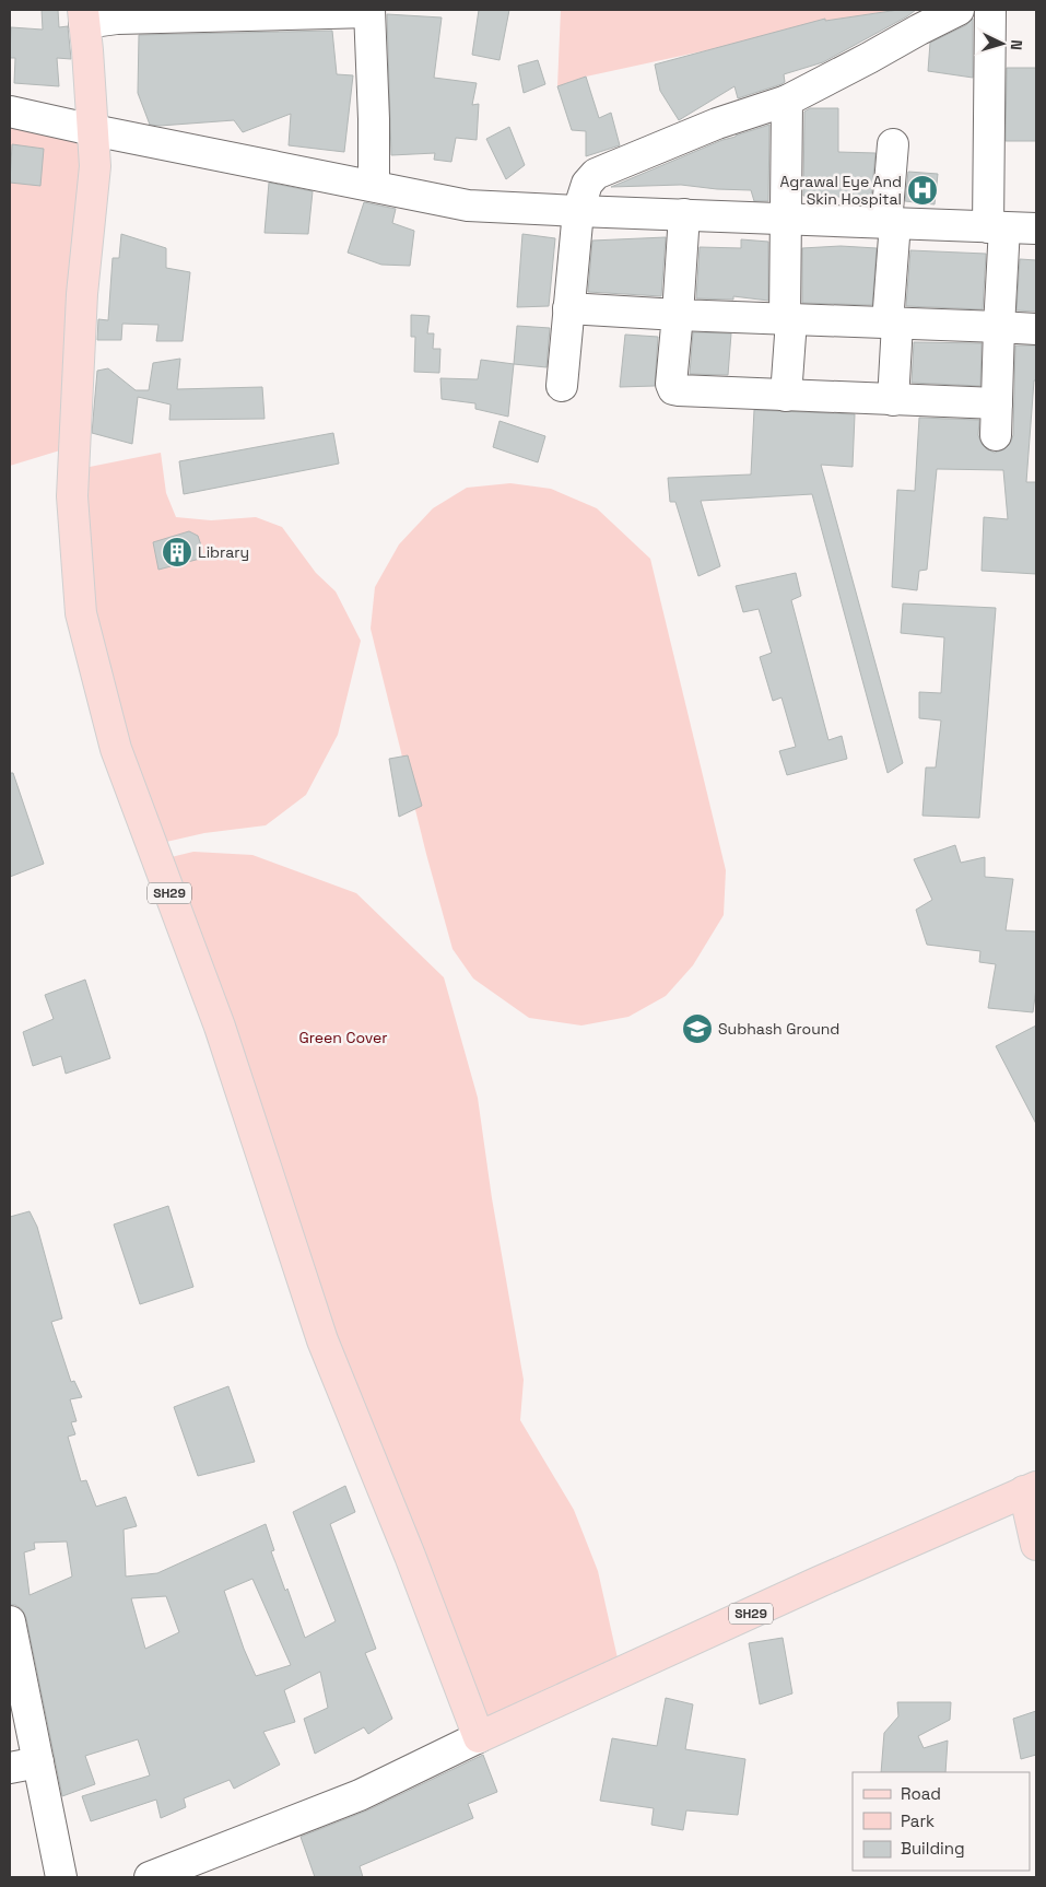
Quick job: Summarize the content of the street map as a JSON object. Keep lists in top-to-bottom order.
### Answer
{
  "streets": {
    "main road": ["SH29"]
  },
  "parks": ["Green Cover"],
  "places": {
    "hospital": ["Agrawal Eye And Skin Hospital"],
    "building": ["Library"],
    "school or university": ["Subhash Ground"]
  },
  "legend": ["Road", "Park", "Building"],
  "north": "right"
}
